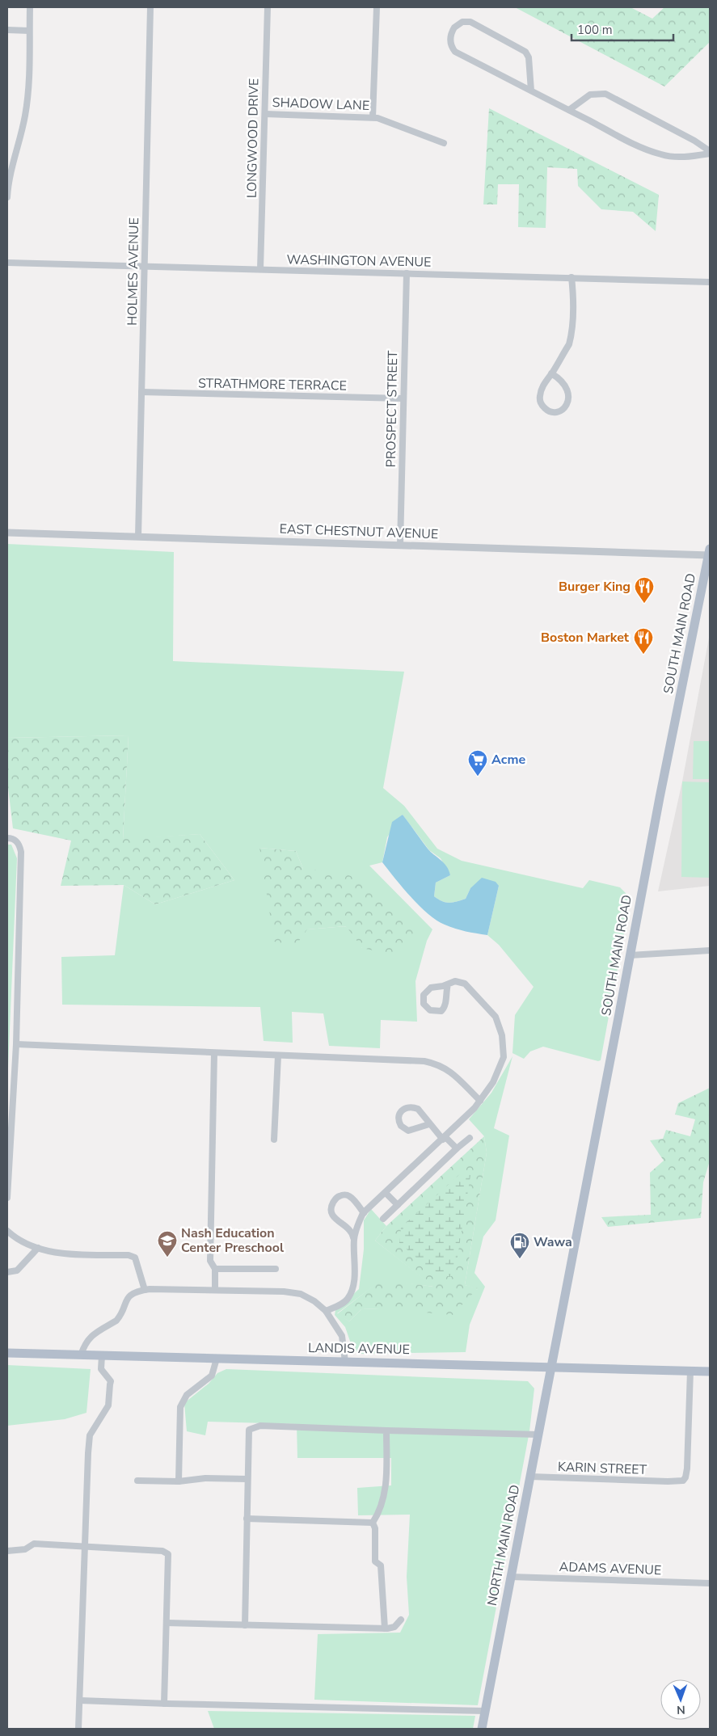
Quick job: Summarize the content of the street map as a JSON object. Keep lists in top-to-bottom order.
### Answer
{
  "streets": {
    "main road": ["SOUTH MAIN ROAD", "LANDIS AVENUE", "NORTH MAIN ROAD"],
    "street": [
      "SHADOW LANE",
      "LONGWOOD DRIVE",
      "WASHINGTON AVENUE",
      "HOLMES AVENUE",
      "STRATHMORE TERRACE",
      "PROSPECT STREET",
      "EAST CHESTNUT AVENUE",
      "KARIN STREET",
      "ADAMS AVENUE"
    ]
  },
  "crossings": [
    ["SHADOW LANE", "LONGWOOD DRIVE"],
    ["LONGWOOD DRIVE", "WASHINGTON AVENUE"],
    ["WASHINGTON AVENUE", "HOLMES AVENUE"],
    ["WASHINGTON AVENUE", "PROSPECT STREET"],
    ["HOLMES AVENUE", "STRATHMORE TERRACE"],
    ["HOLMES AVENUE", "EAST CHESTNUT AVENUE"],
    ["STRATHMORE TERRACE", "PROSPECT STREET"],
    ["PROSPECT STREET", "EAST CHESTNUT AVENUE"],
    ["EAST CHESTNUT AVENUE", "SOUTH MAIN ROAD"],
    ["SOUTH MAIN ROAD", "LANDIS AVENUE"],
    ["SOUTH MAIN ROAD", "NORTH MAIN ROAD"],
    ["LANDIS AVENUE", "KARIN STREET"],
    ["LANDIS AVENUE", "NORTH MAIN ROAD"],
    ["KARIN STREET", "NORTH MAIN ROAD"],
    ["NORTH MAIN ROAD", "ADAMS AVENUE"]
  ],
  "places": {
    "restaurant": ["Burger King", "Boston Market"],
    "supermarket": ["Acme"],
    "school or university": ["Nash Education Center Preschool"],
    "fuel station": ["Wawa"]
  },
  "scale_bar": "100 m",
  "north": "bottom"
}
